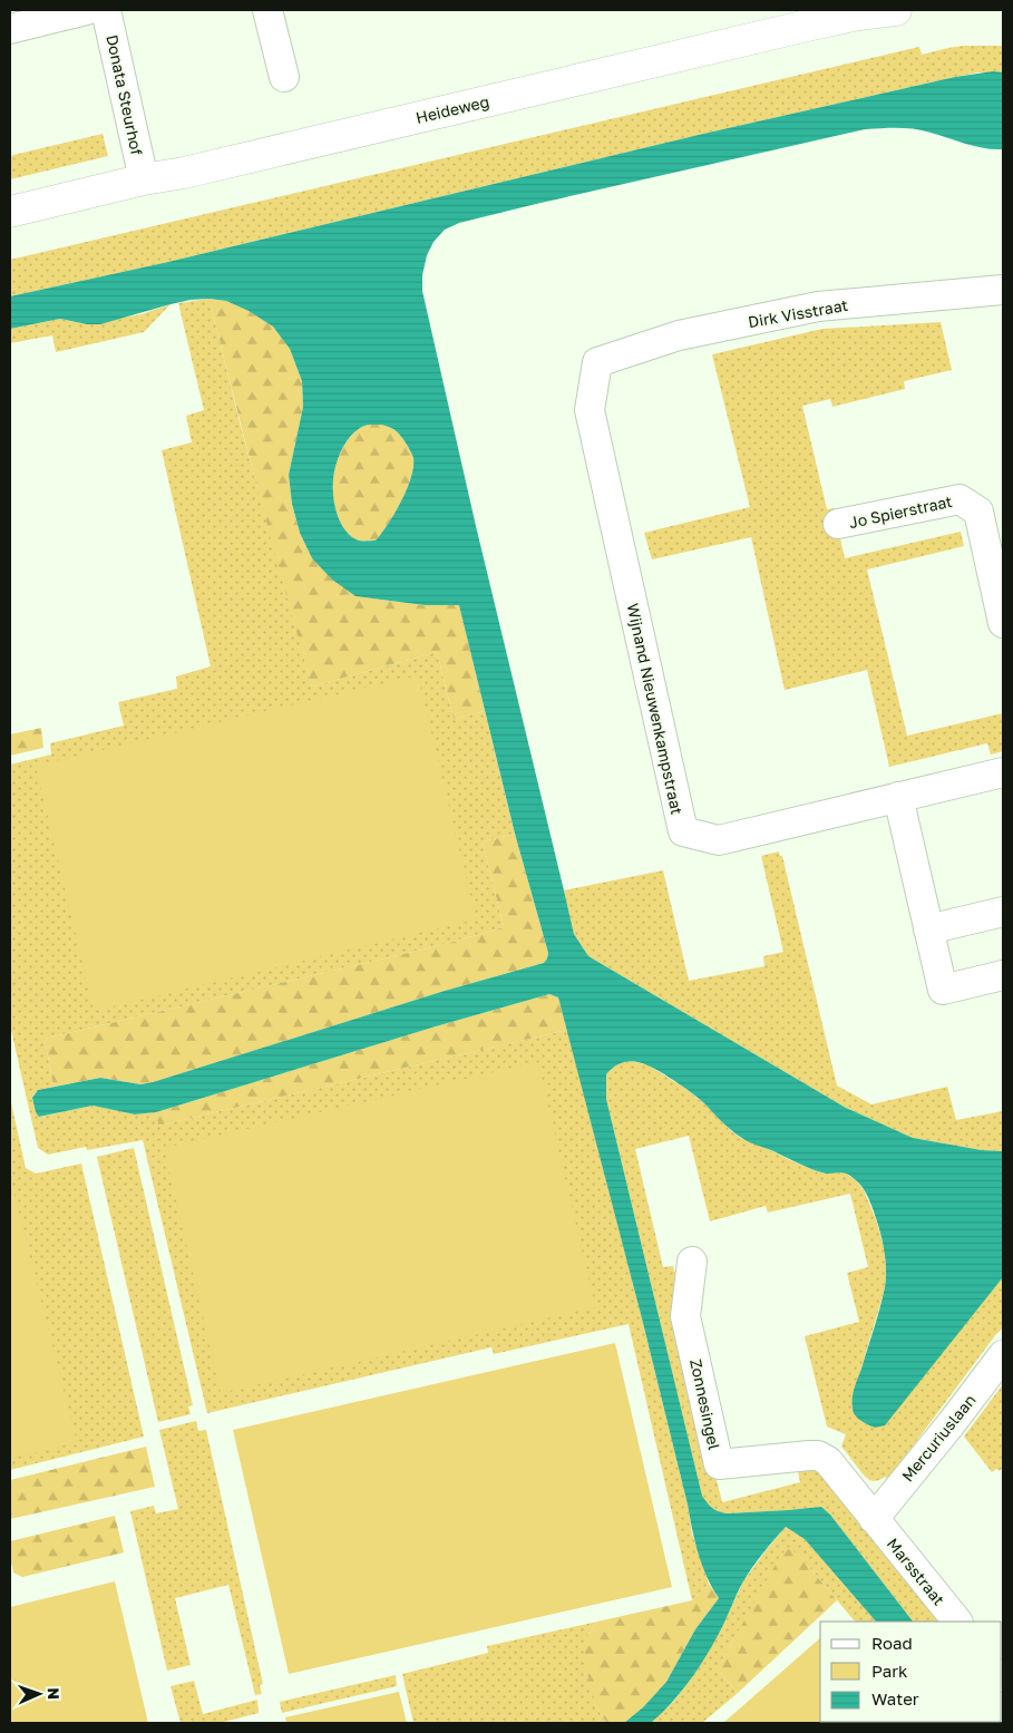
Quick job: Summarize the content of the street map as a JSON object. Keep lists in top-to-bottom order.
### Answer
{
  "streets": {
    "street": [
      "Donata Steurhof",
      "Heideweg",
      "Dirk Visstraat",
      "Jo Spierstraat",
      "Wijnand Nieuwenkampstraat",
      "Zonnesingel",
      "Mercuriuslaan",
      "Marsstraat"
    ]
  },
  "crossings": [
    ["Donata Steurhof", "Heideweg"],
    ["Dirk Visstraat", "Wijnand Nieuwenkampstraat"],
    ["Zonnesingel", "Mercuriuslaan"],
    ["Zonnesingel", "Marsstraat"],
    ["Mercuriuslaan", "Marsstraat"]
  ],
  "legend": ["Road", "Park", "Water"],
  "north": "right"
}
